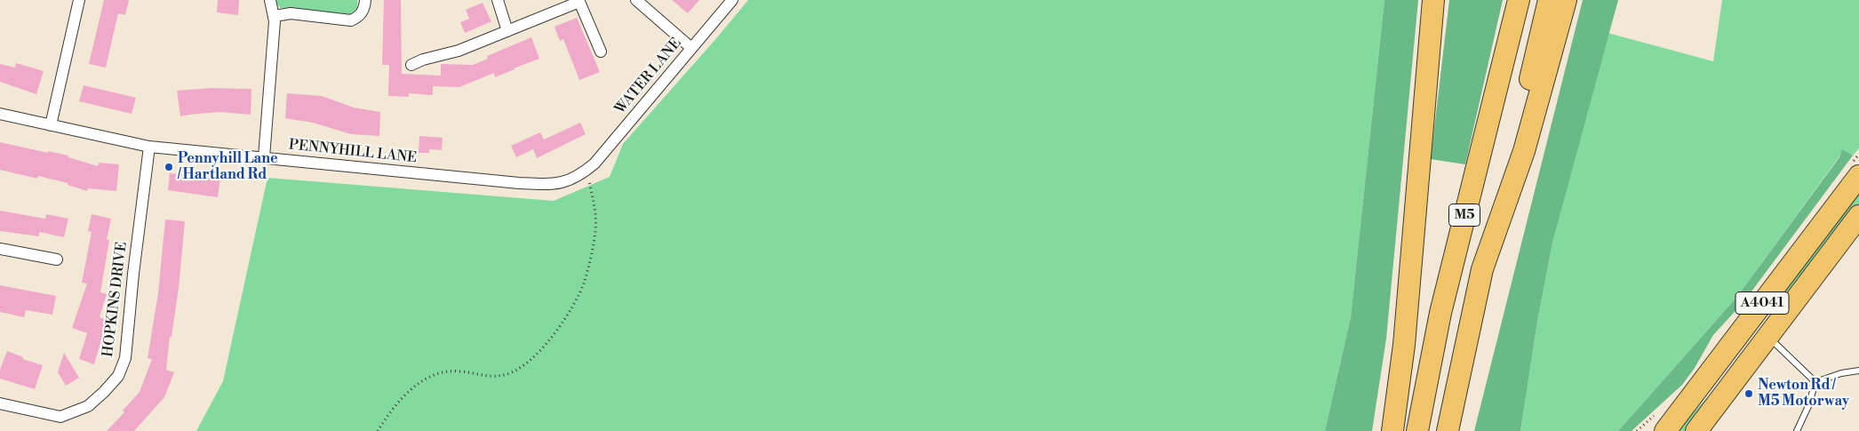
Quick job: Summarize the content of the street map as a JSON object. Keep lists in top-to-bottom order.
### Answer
{
  "streets": {
    "highway": ["M5", "A4041"],
    "street": ["WATER LANE", "PENNYHILL LANE", "HOPKINS DRIVE"]
  },
  "crossings": [
    ["WATER LANE", "PENNYHILL LANE"],
    ["PENNYHILL LANE", "HOPKINS DRIVE"]
  ],
  "places": ["Pennyhill Lane / Hartland Rd", "Newton Rd / M5 Motorway"]
}
